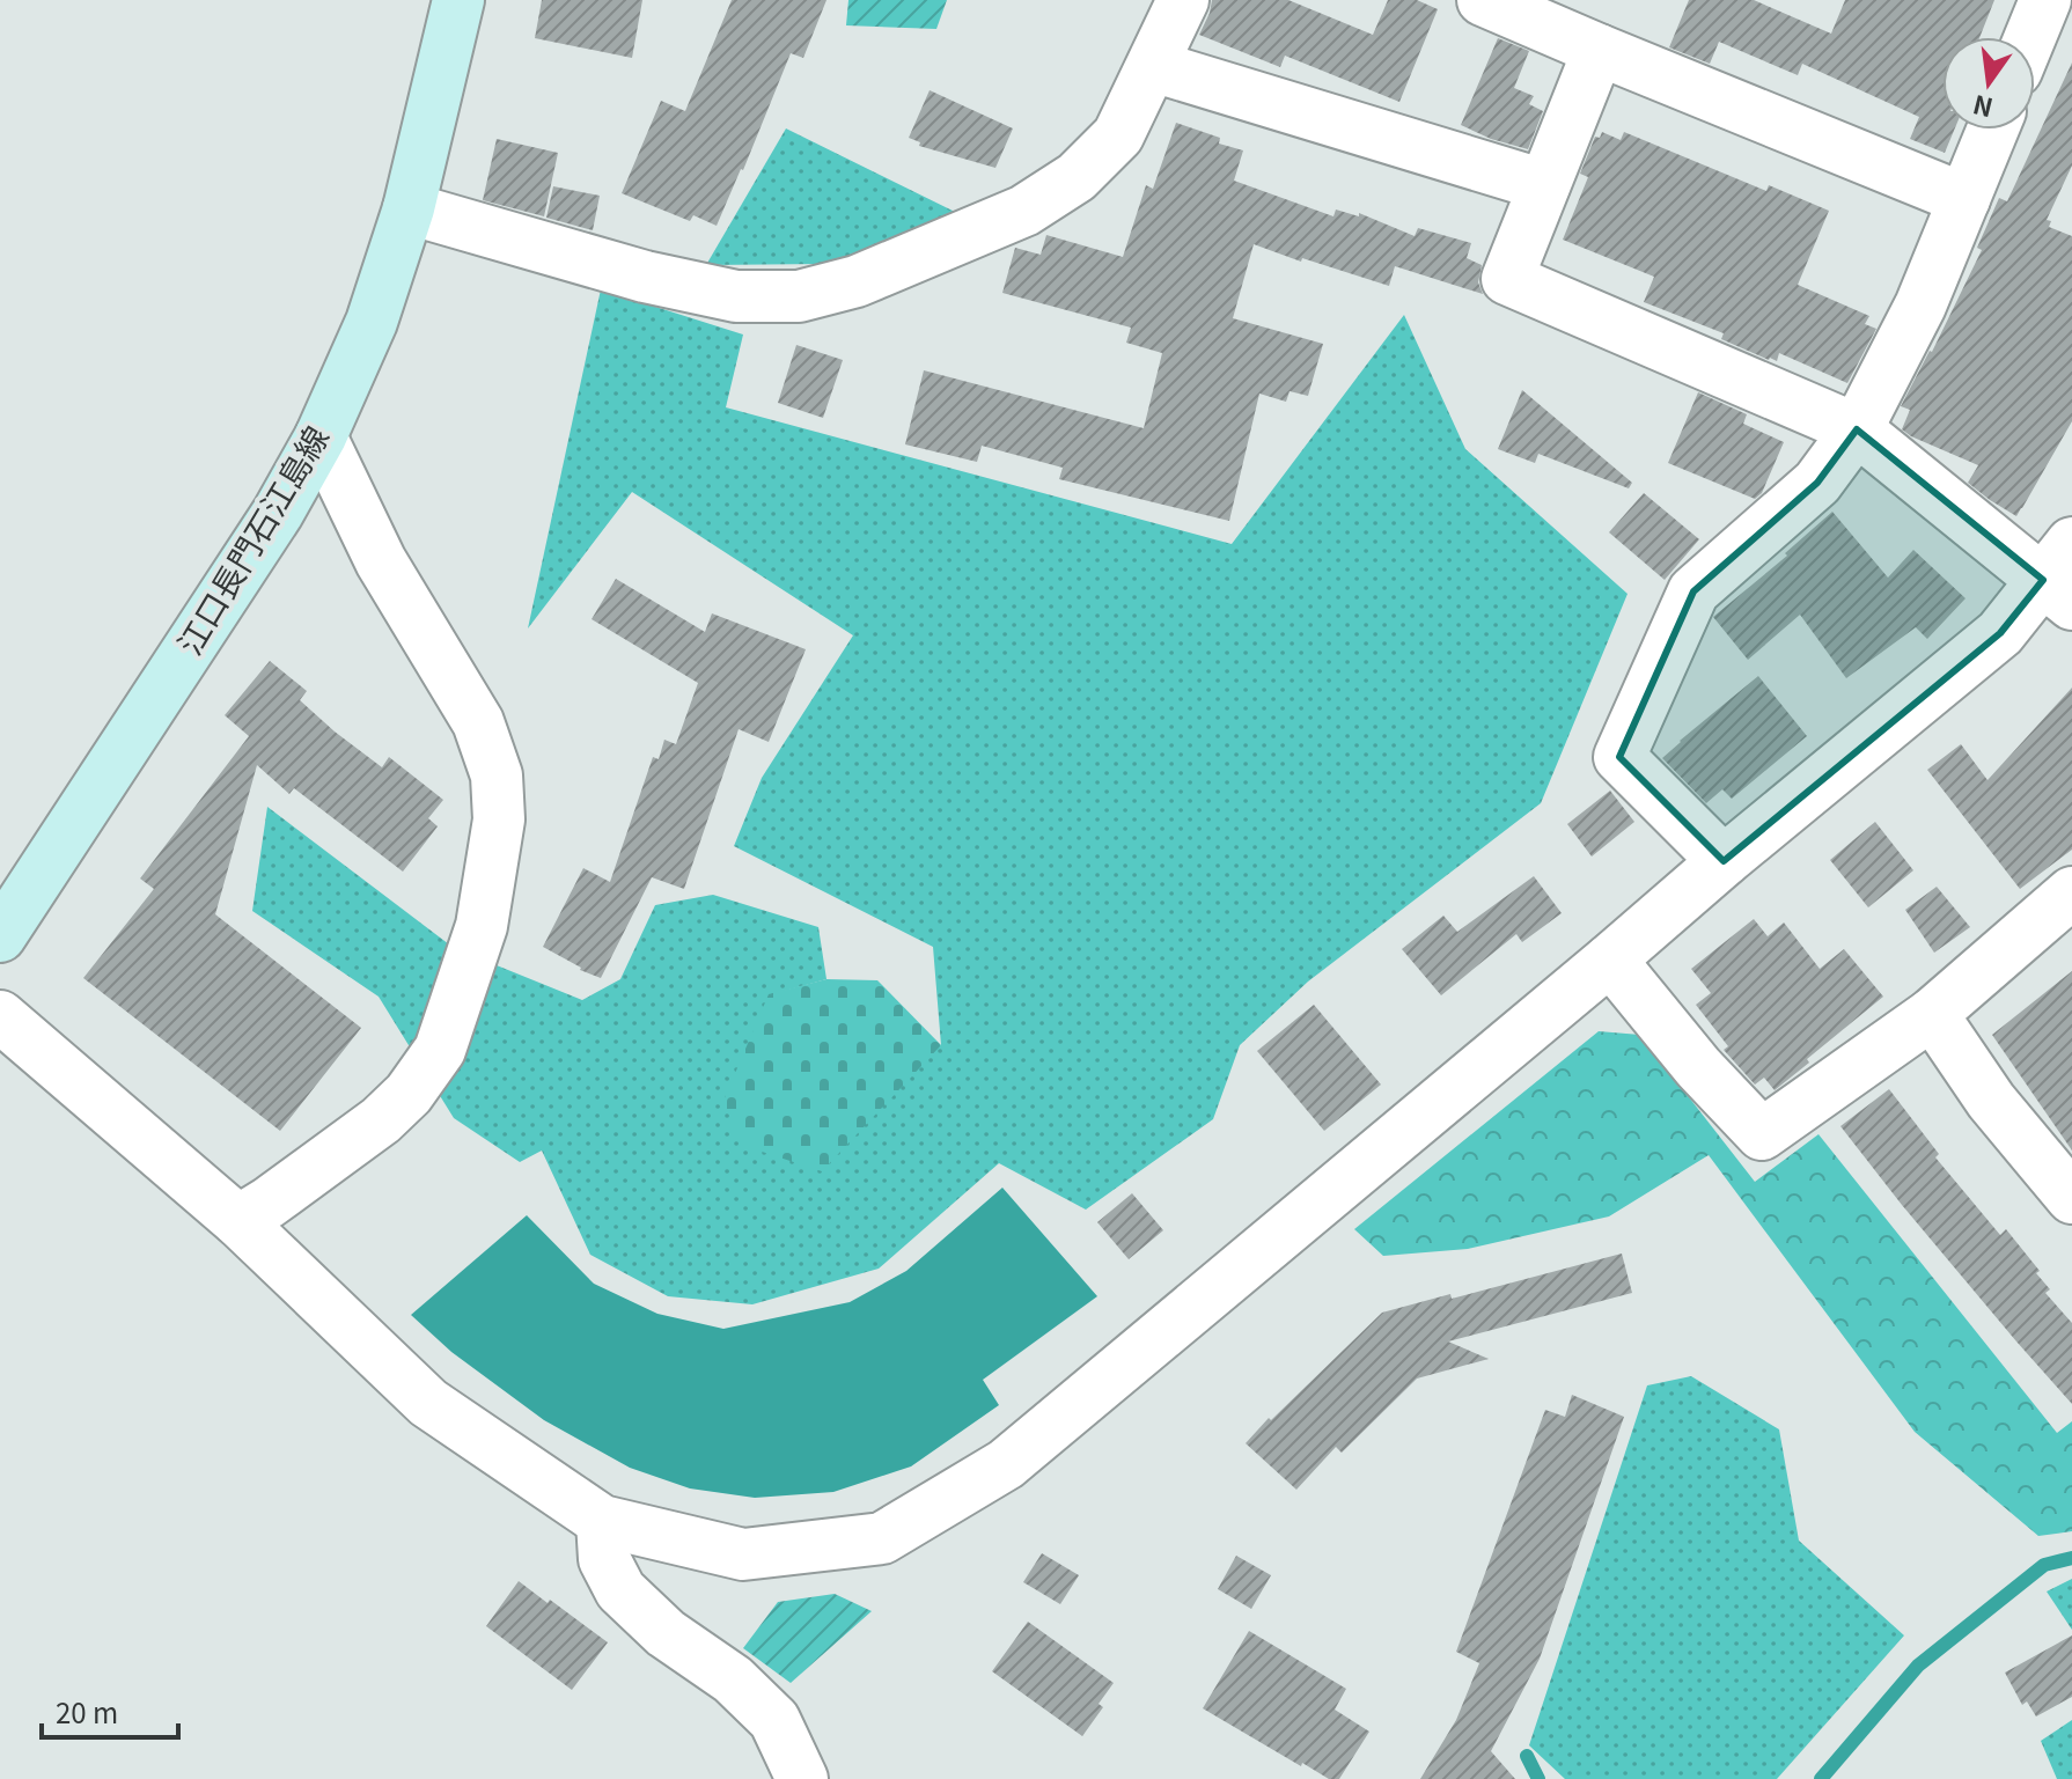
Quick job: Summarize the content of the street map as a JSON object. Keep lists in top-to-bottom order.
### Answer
{
  "streets": {
    "main road": ["江口長門石江島線"]
  },
  "scale_bar": "20 m",
  "north": "bottom"
}
